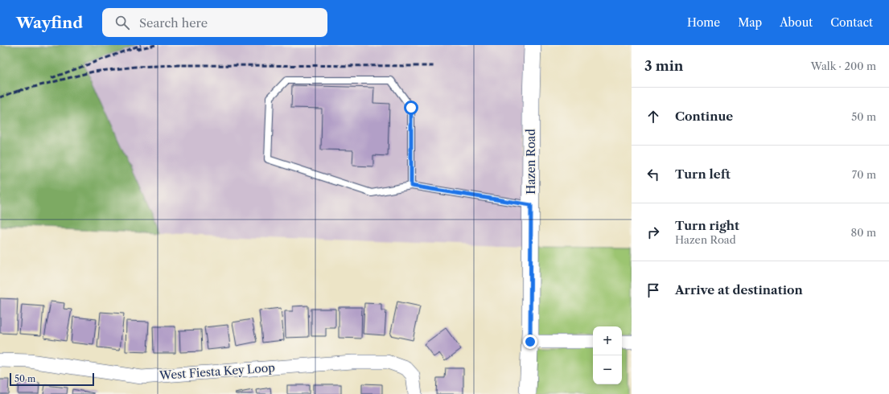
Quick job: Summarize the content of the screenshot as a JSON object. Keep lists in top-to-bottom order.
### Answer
{
  "streets": {
    "street": ["Hazen Road", "West Fiesta Key Loop"]
  },
  "scale_bar": "50 m",
  "page": {
    "header": "Wayfind",
    "search": "Search here",
    "nav": [
      "Home",
      "Map",
      "About",
      "Contact"
    ],
    "heading": ["3 min", "Walk · 200 m"],
    "list": [
      ["Continue", "50 m"],
      ["Turn left", "70 m"],
      ["Turn right", "Hazen Road", "80 m"],
      "Arrive at destination"
    ],
    "map_buttons": ["+", "−"],
    "scale": "50 m"
  }
}
